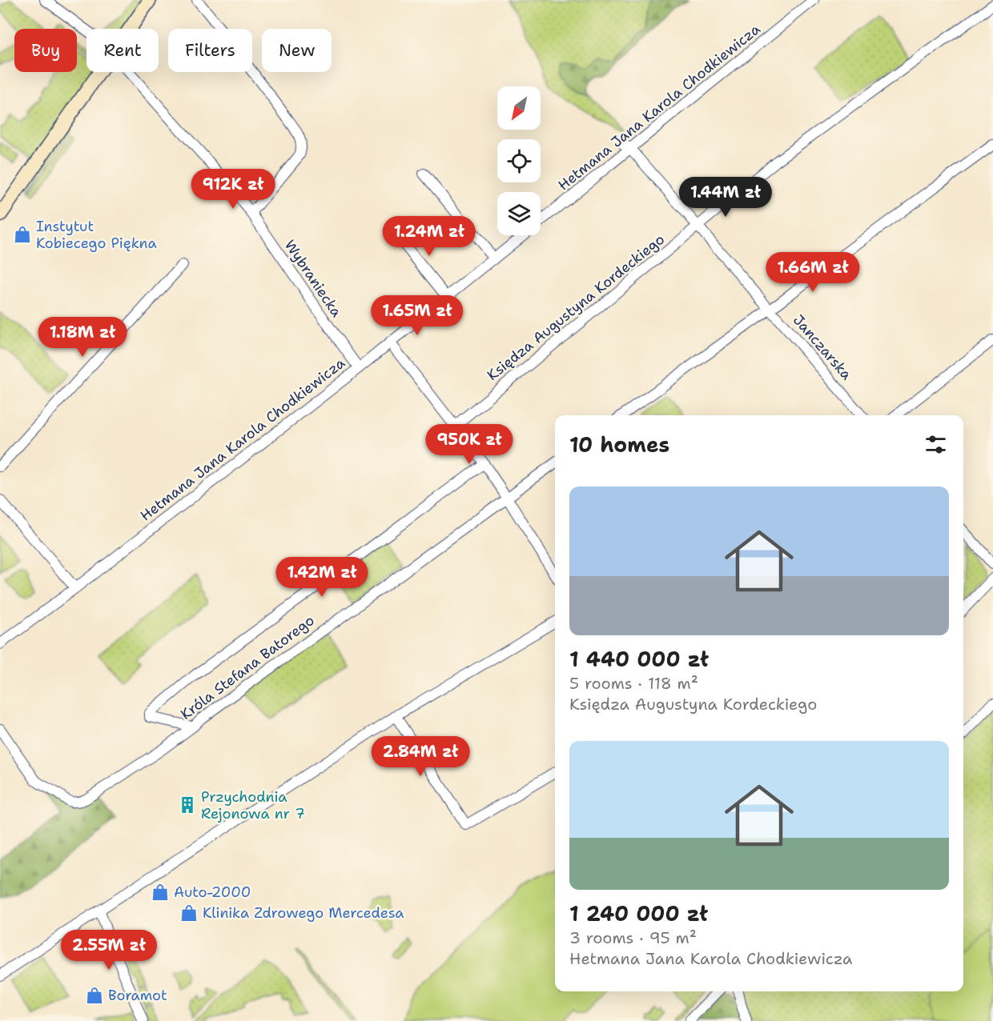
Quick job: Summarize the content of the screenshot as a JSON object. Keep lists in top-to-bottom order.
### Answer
{
  "streets": {
    "street": [
      "Hetmana Jana Karola Chodkiewicza",
      "Wybraniecka",
      "Księdza Augustyna Kordeckiego",
      "Janczarska",
      "Króla Stefana Batorego"
    ]
  },
  "crossings": [
    ["Hetmana Jana Karola Chodkiewicza", "Wybraniecka"],
    ["Hetmana Jana Karola Chodkiewicza", "Janczarska"],
    ["Księdza Augustyna Kordeckiego", "Janczarska"]
  ],
  "places": {
    "shop": [
      "Instytut Kobiecego Piękna",
      "Auto-2000",
      "Klinika Zdrowego Mercedesa",
      "Boramot"
    ],
    "building": ["Przychodnia Rejonowa nr 7"]
  },
  "north": "bottom left",
  "page": {
    "chip": [
      "Buy",
      "Rent",
      "Filters",
      "New"
    ],
    "price": [
      "912K zł",
      "1.44M zł",
      "1.24M zł",
      "1.66M zł",
      "1.65M zł",
      "1.18M zł",
      "950K zł",
      "1.42M zł",
      "2.84M zł",
      "2.55M zł"
    ],
    "heading": "10 homes",
    "list": [
      {
        "name": "1 440 000 zł",
        "note": "5 rooms · 118 m² · Księdza Augustyna Kordeckiego"
      },
      {
        "name": "1 240 000 zł",
        "note": "3 rooms · 95 m² · Hetmana Jana Karola Chodkiewicza"
      }
    ]
  }
}
